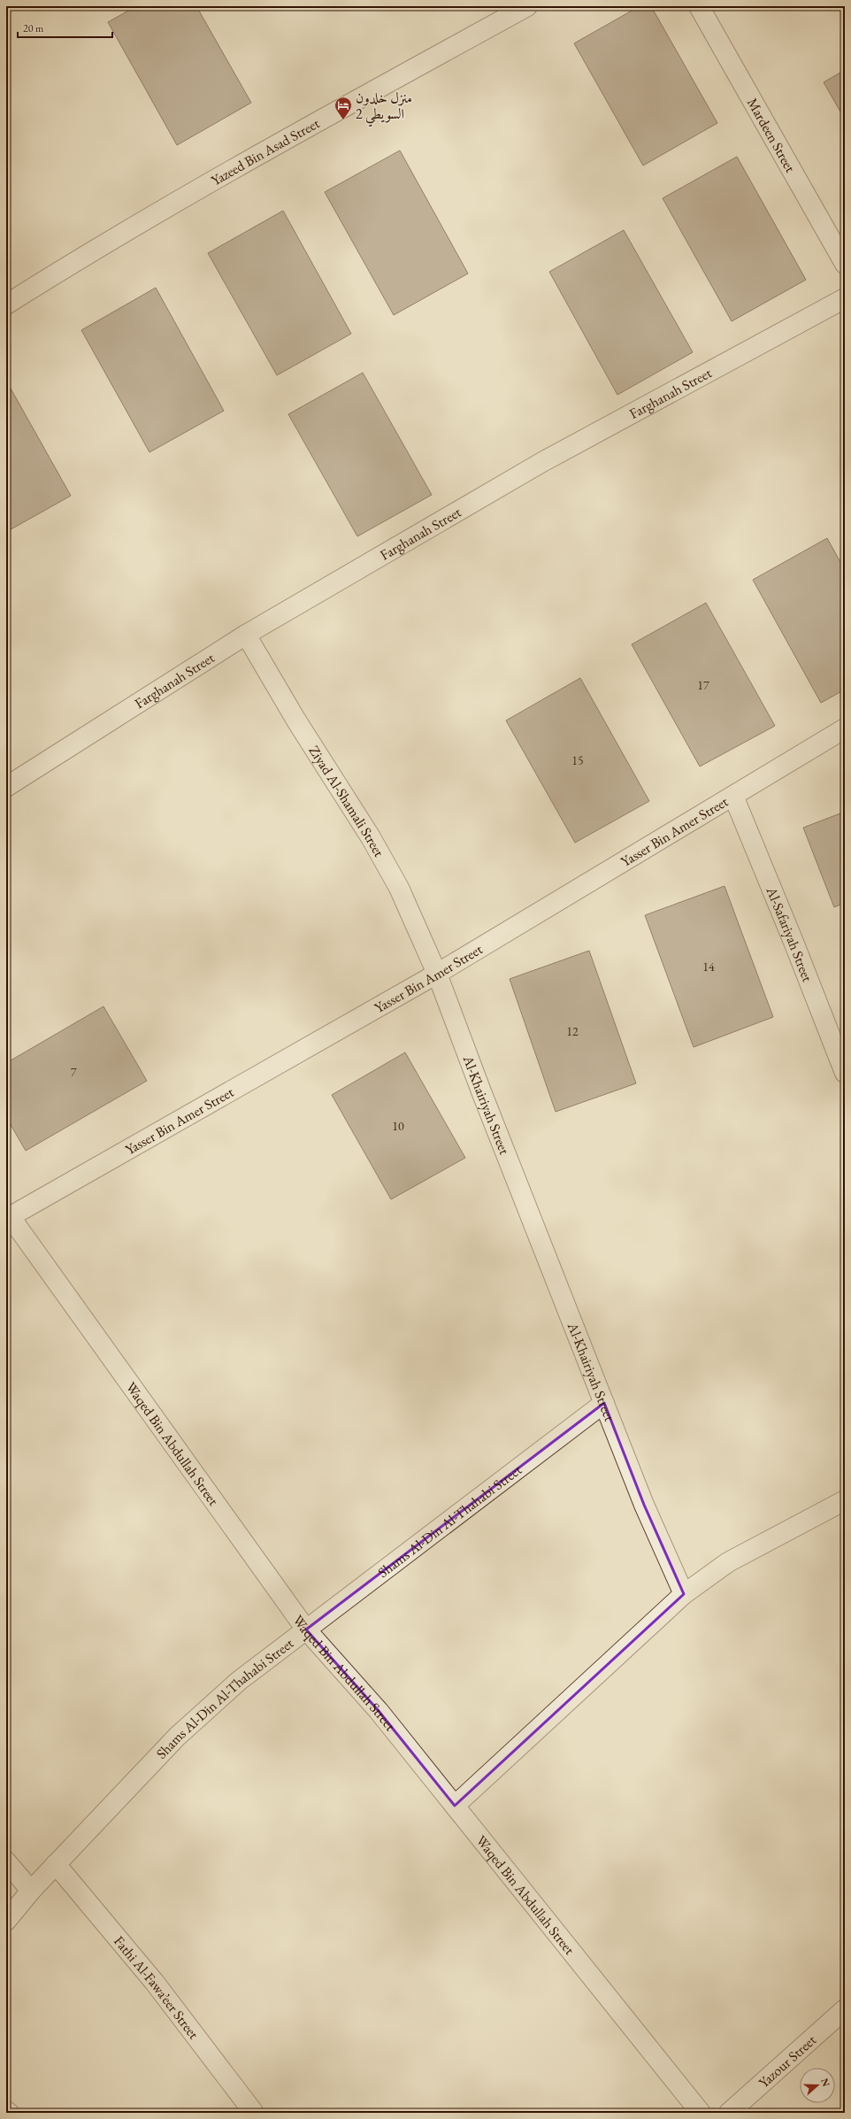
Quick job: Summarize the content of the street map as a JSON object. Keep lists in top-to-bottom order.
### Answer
{
  "streets": {
    "street": [
      "Mardeen Street",
      "Yazeed Bin Asad Street",
      "Farghanah Street",
      "Ziyad Al-Shamali Street",
      "Yasser Bin Amer Street",
      "Al-Safariyah Street",
      "Al-Khairiyah Street",
      "Waqed Bin Abdullah Street",
      "Shams Al-Din Al-Thahabi Street",
      "Fathi Al-Fawa’eer Street",
      "Yazour Street"
    ]
  },
  "crossings": [
    ["Farghanah Street", "Ziyad Al-Shamali Street"],
    ["Ziyad Al-Shamali Street", "Yasser Bin Amer Street"],
    ["Ziyad Al-Shamali Street", "Al-Khairiyah Street"],
    ["Yasser Bin Amer Street", "Al-Safariyah Street"],
    ["Yasser Bin Amer Street", "Al-Khairiyah Street"],
    ["Yasser Bin Amer Street", "Waqed Bin Abdullah Street"],
    ["Al-Khairiyah Street", "Shams Al-Din Al-Thahabi Street"],
    ["Waqed Bin Abdullah Street", "Shams Al-Din Al-Thahabi Street"],
    ["Shams Al-Din Al-Thahabi Street", "Fathi Al-Fawa’eer Street"]
  ],
  "places": {
    "hotel": ["منزل خلدون السويطي 2"]
  },
  "house_numbers": [
    "17",
    "15",
    "14",
    "12",
    "7",
    "10"
  ],
  "scale_bar": "20 m",
  "north": "right"
}
